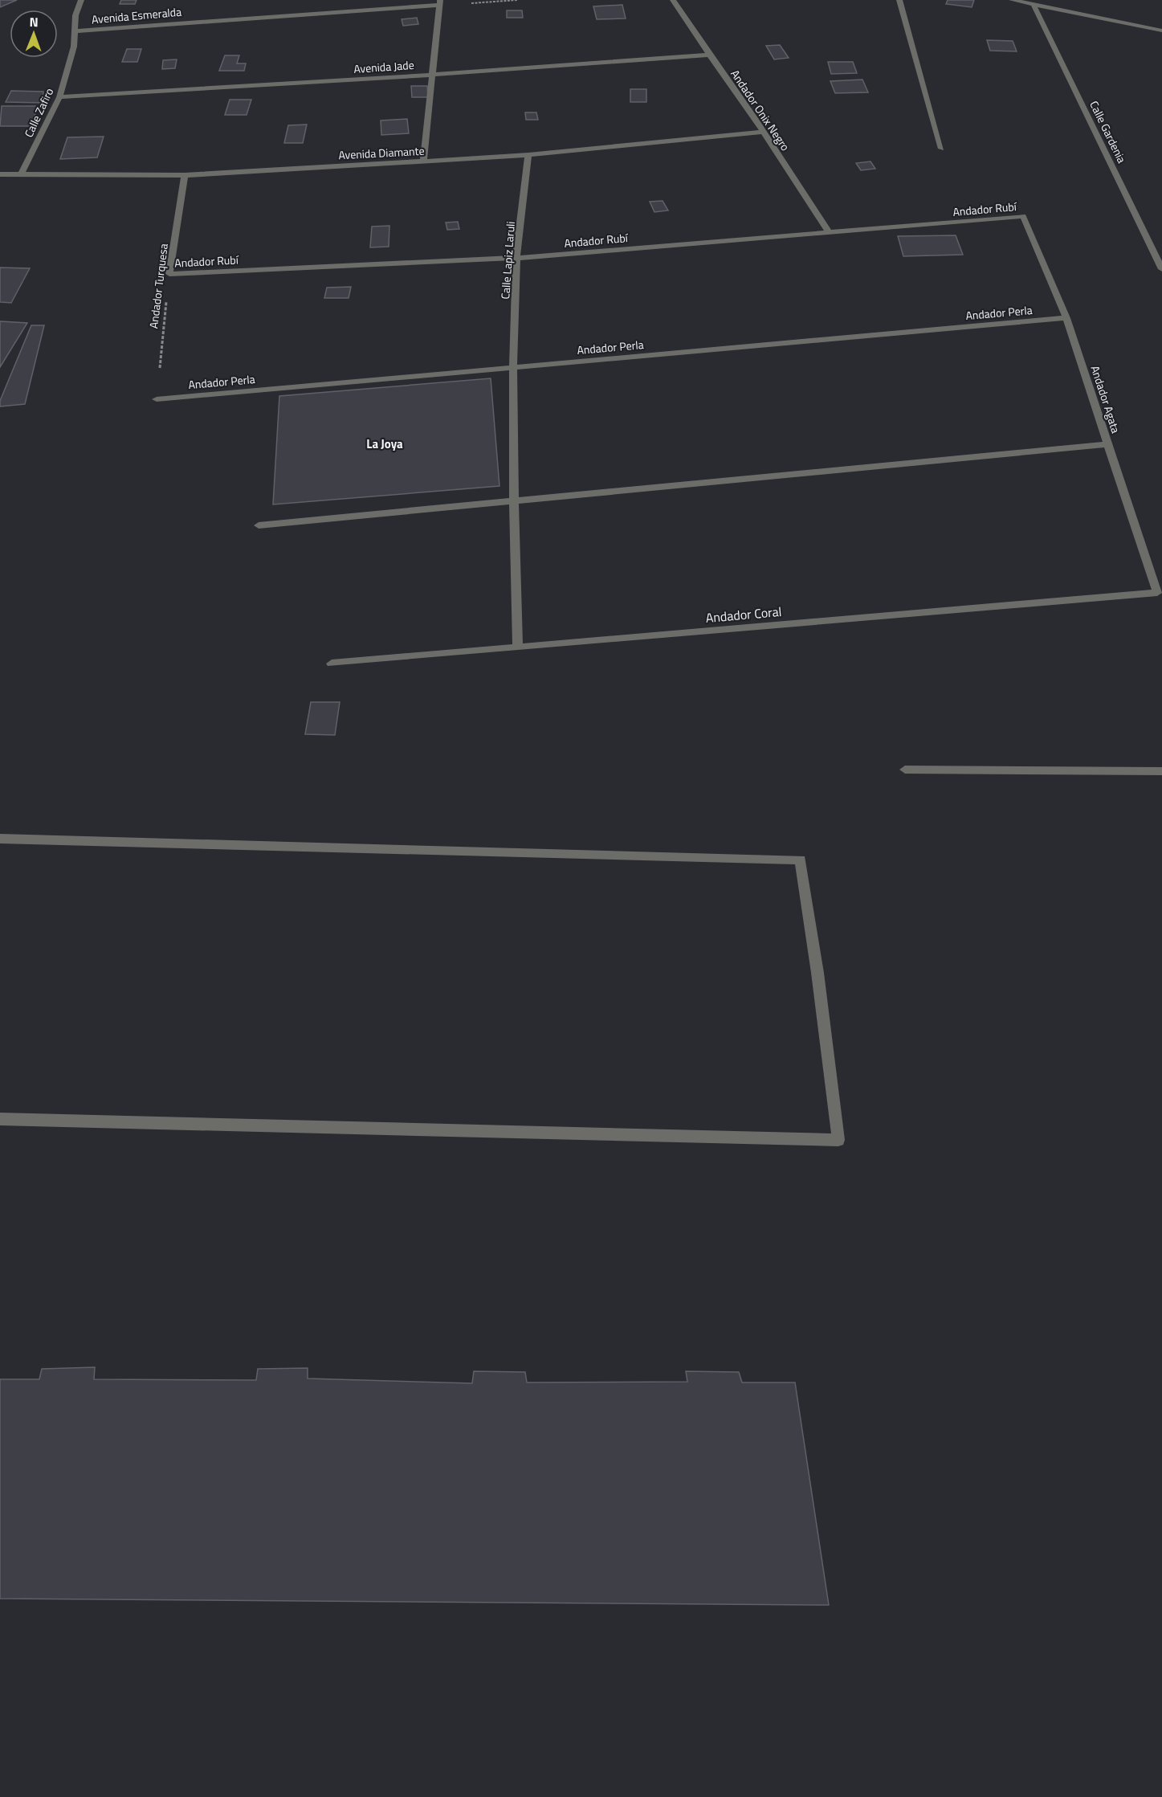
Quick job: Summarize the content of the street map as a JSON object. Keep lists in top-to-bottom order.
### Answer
{
  "streets": {
    "street": [
      "Avenida Esmeralda",
      "Avenida Jade",
      "Andador Onix Negro",
      "Calle Zafiro",
      "Calle Gardenia",
      "Avenida Diamante",
      "Andador Rubí",
      "Calle Lapiz Laruli",
      "Andador Turquesa",
      "Andador Perla",
      "Andador Agata",
      "Andador Coral"
    ]
  },
  "crossings": [
    ["Avenida Esmeralda", "Calle Zafiro"],
    ["Avenida Jade", "Andador Onix Negro"],
    ["Avenida Jade", "Calle Zafiro"],
    ["Andador Onix Negro", "Avenida Diamante"],
    ["Andador Onix Negro", "Andador Rubí"],
    ["Calle Zafiro", "Avenida Diamante"],
    ["Avenida Diamante", "Calle Lapiz Laruli"],
    ["Avenida Diamante", "Andador Turquesa"],
    ["Andador Rubí", "Calle Lapiz Laruli"],
    ["Andador Rubí", "Andador Turquesa"],
    ["Andador Rubí", "Andador Agata"],
    ["Calle Lapiz Laruli", "Andador Perla"],
    ["Calle Lapiz Laruli", "Andador Coral"],
    ["Andador Turquesa", "Andador Perla"],
    ["Andador Perla", "Andador Agata"],
    ["Andador Agata", "Andador Coral"]
  ],
  "districts": ["La Joya"],
  "north": "top"
}
